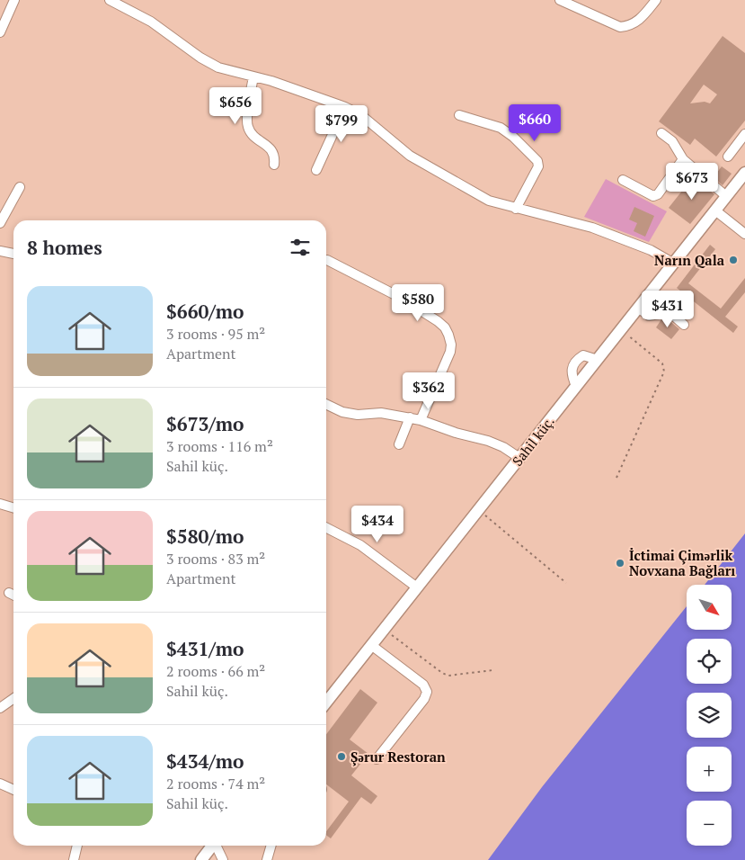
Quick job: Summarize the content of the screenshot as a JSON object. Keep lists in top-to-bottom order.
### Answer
{
  "streets": {
    "main road": ["Sahil küç."]
  },
  "places": ["Narın Qala", "İctimai Çimərlik Novxana Bağları", "Şərur Restoran"],
  "north": "bottom right",
  "page": {
    "price": [
      "$656",
      "$660",
      "$799",
      "$673",
      "$580",
      "$431",
      "$362",
      "$434"
    ],
    "heading": "8 homes",
    "list": [
      {
        "name": "$660/mo",
        "note": "3 rooms · 95 m² · Apartment"
      },
      {
        "name": "$673/mo",
        "note": "3 rooms · 116 m² · Sahil küç."
      },
      {
        "name": "$580/mo",
        "note": "3 rooms · 83 m² · Apartment"
      },
      {
        "name": "$431/mo",
        "note": "2 rooms · 66 m² · Sahil küç."
      },
      {
        "name": "$434/mo",
        "note": "2 rooms · 74 m² · Sahil küç."
      }
    ],
    "map_buttons": ["+", "−"]
  }
}
